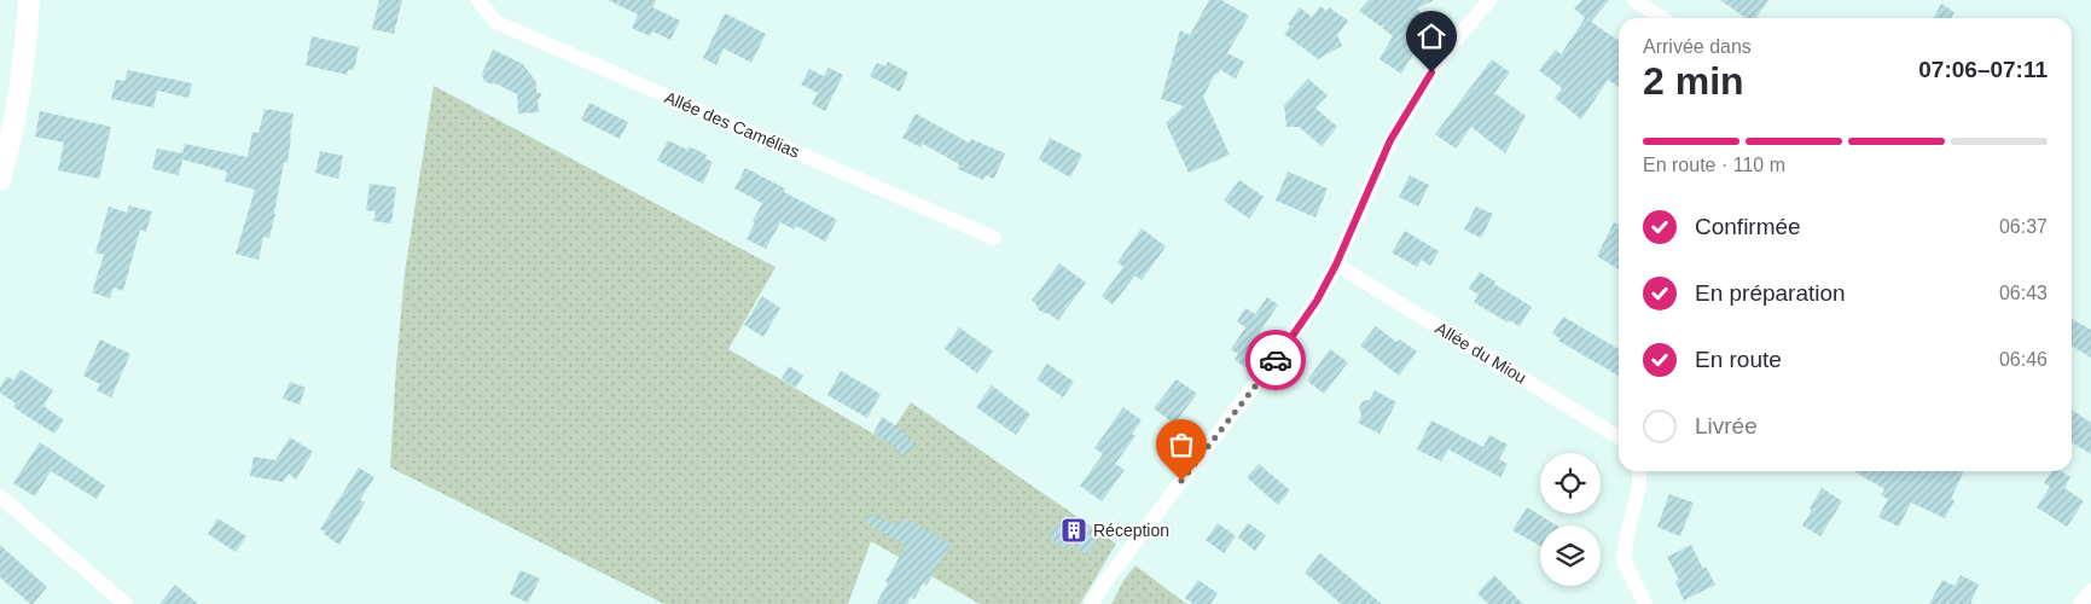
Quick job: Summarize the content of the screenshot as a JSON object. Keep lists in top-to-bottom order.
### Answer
{
  "streets": {
    "street": ["Allée des Camélias", "Allée du Miou"]
  },
  "places": {
    "building": ["Réception"]
  },
  "page": {
    "heading": ["2 min", "Arrivée dans", "07:06–07:11"],
    "bar": "En route · 110 m",
    "list": [
      ["Confirmée", "06:37"],
      ["En préparation", "06:43"],
      ["En route", "06:46"],
      "Livrée"
    ]
  }
}
